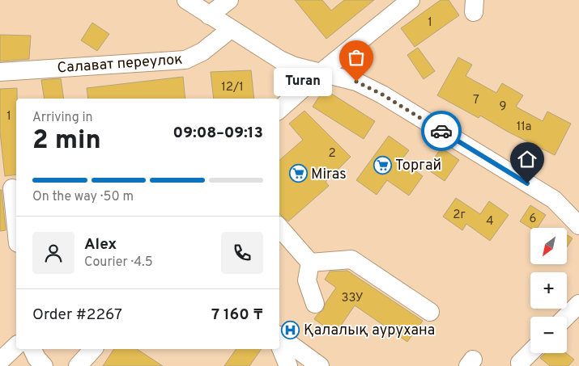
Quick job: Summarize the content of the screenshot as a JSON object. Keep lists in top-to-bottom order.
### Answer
{
  "streets": {
    "street": ["Салават переулок"]
  },
  "places": {
    "other": ["Turan"],
    "supermarket": ["Торгай", "Miras"],
    "hospital": ["Қалалық аурухана"]
  },
  "house_numbers": [
    "1",
    "12/1",
    "7",
    "9",
    "1",
    "11а",
    "2",
    "2г",
    "6",
    "4",
    "33У"
  ],
  "north": "bottom left",
  "page": {
    "bubble": "Turan",
    "heading": ["2 min", "Arriving in", "09:08–09:13"],
    "panel": [
      "Alex",
      "Courier · 4.5",
      "Order #2267",
      "7 160 ₸"
    ],
    "bar": "On the way · 50 m",
    "map_buttons": ["+", "−"]
  }
}
